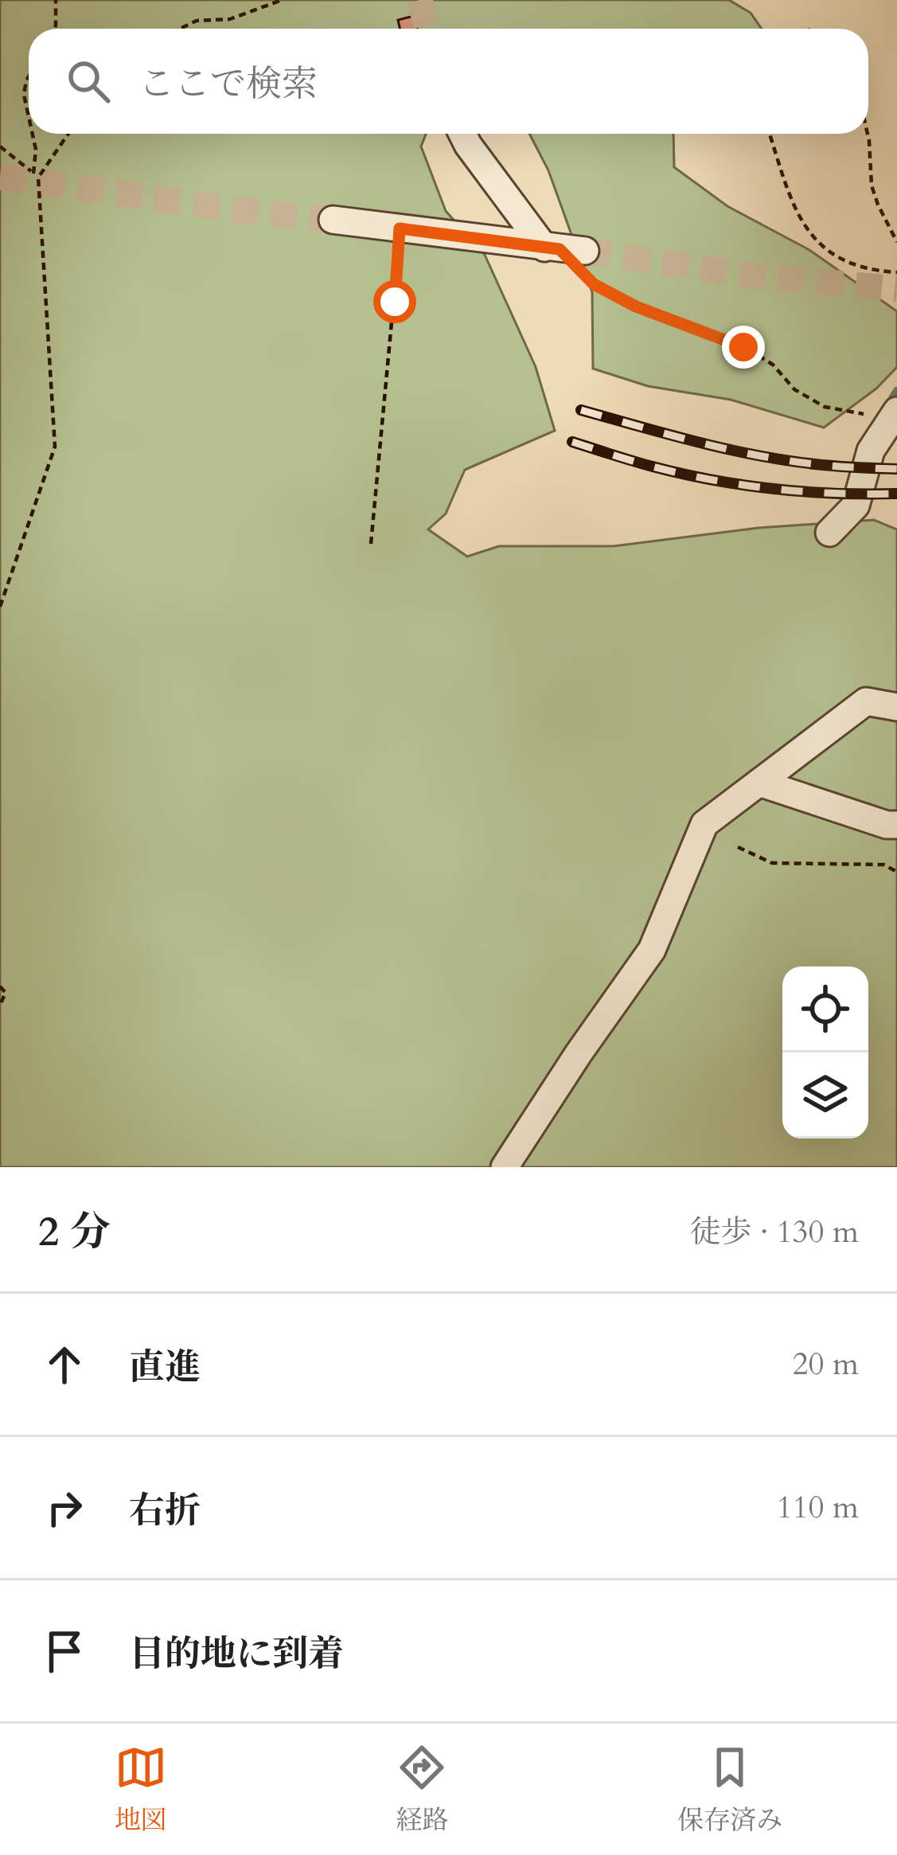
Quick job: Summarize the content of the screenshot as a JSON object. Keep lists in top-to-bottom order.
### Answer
{
  "page": {
    "search": "ここで検索",
    "heading": ["2 分", "徒歩 · 130 m"],
    "list": [
      ["直進", "20 m"],
      ["右折", "110 m"],
      "目的地に到着"
    ],
    "nav": ["地図", "経路", "保存済み"]
  }
}
